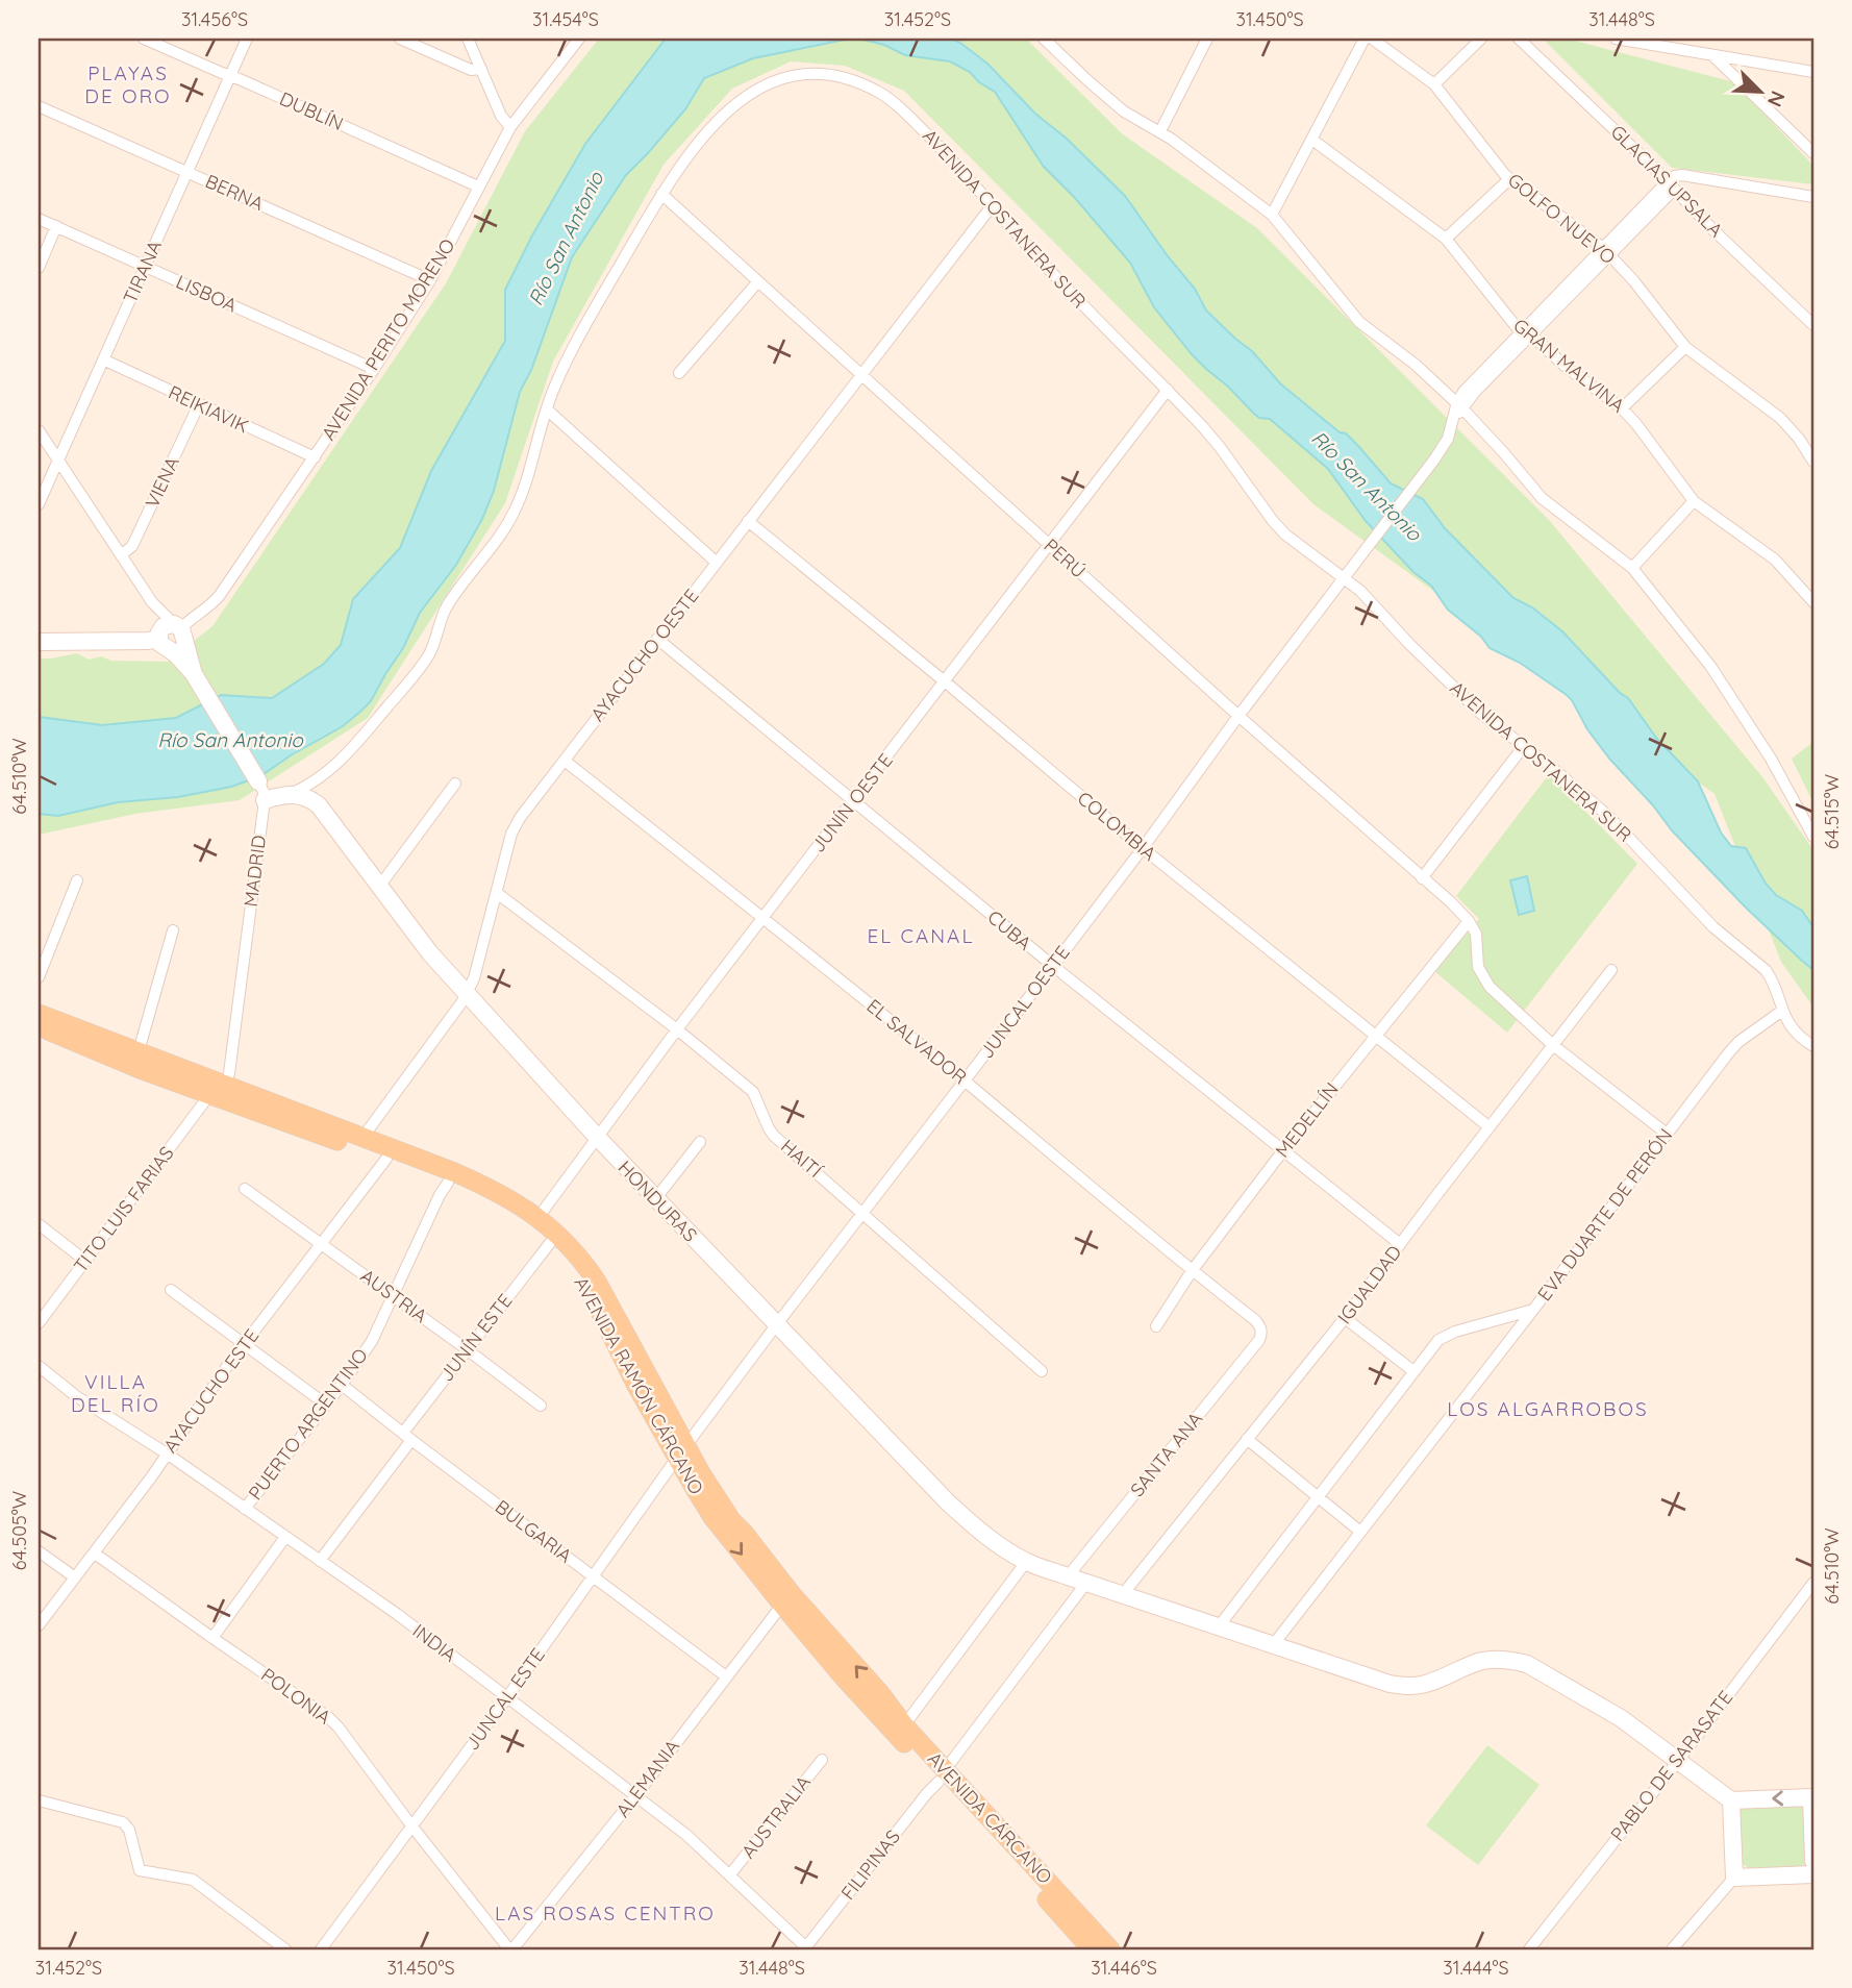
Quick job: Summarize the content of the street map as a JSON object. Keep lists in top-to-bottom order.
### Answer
{
  "streets": {
    "main road": [
      "MADRID",
      "HONDURAS",
      "AVENIDA RAMÓN CÁRCANO",
      "AVENIDA CÁRCANO"
    ],
    "street": [
      "DUBLÍN",
      "GLACIAS UPSALA",
      "BERNA",
      "AVENIDA COSTANERA SUR",
      "GOLFO NUEVO",
      "TIRANA",
      "LISBOA",
      "AVENIDA PERITO MORENO",
      "GRAN MALVINA",
      "REIKIAVIK",
      "VIENA",
      "PERÚ",
      "AYACUCHO OESTE",
      "JUNÍN OESTE",
      "COLOMBIA",
      "CUBA",
      "JUNCAL OESTE",
      "EL SALVADOR",
      "MEDELLÍN",
      "HAITÍ",
      "TITO LUIS FARIAS",
      "EVA DUARTE DE PERÓN",
      "IGUALDAD",
      "AUSTRIA",
      "JUNÍN ESTE",
      "AYACUCHO ESTE",
      "PUERTO ARGENTINO",
      "SANTA ANA",
      "BULGARIA",
      "INDIA",
      "POLONIA",
      "JUNCAL ESTE",
      "PABLO DE SARASATE",
      "ALEMANIA",
      "AUSTRALIA",
      "FILIPINAS"
    ]
  },
  "crossings": [
    ["DUBLÍN", "TIRANA"],
    ["DUBLÍN", "AVENIDA PERITO MORENO"],
    ["BERNA", "TIRANA"],
    ["BERNA", "AVENIDA PERITO MORENO"],
    ["AVENIDA COSTANERA SUR", "PERÚ"],
    ["AVENIDA COSTANERA SUR", "AYACUCHO OESTE"],
    ["AVENIDA COSTANERA SUR", "JUNÍN OESTE"],
    ["AVENIDA COSTANERA SUR", "JUNCAL OESTE"],
    ["AVENIDA COSTANERA SUR", "HONDURAS"],
    ["AVENIDA COSTANERA SUR", "EVA DUARTE DE PERÓN"],
    ["TIRANA", "LISBOA"],
    ["TIRANA", "REIKIAVIK"],
    ["TIRANA", "MADRID"],
    ["LISBOA", "AVENIDA PERITO MORENO"],
    ["AVENIDA PERITO MORENO", "REIKIAVIK"],
    ["AVENIDA PERITO MORENO", "MADRID"],
    ["REIKIAVIK", "VIENA"],
    ["VIENA", "MADRID"],
    ["PERÚ", "AYACUCHO OESTE"],
    ["PERÚ", "JUNÍN OESTE"],
    ["PERÚ", "JUNCAL OESTE"],
    ["PERÚ", "MEDELLÍN"],
    ["AYACUCHO OESTE", "COLOMBIA"],
    ["AYACUCHO OESTE", "CUBA"],
    ["AYACUCHO OESTE", "EL SALVADOR"],
    ["AYACUCHO OESTE", "HAITÍ"],
    ["AYACUCHO OESTE", "HONDURAS"],
    ["AYACUCHO OESTE", "AVENIDA RAMÓN CÁRCANO"],
    ["JUNÍN OESTE", "COLOMBIA"],
    ["JUNÍN OESTE", "CUBA"],
    ["JUNÍN OESTE", "EL SALVADOR"],
    ["JUNÍN OESTE", "HAITÍ"],
    ["JUNÍN OESTE", "HONDURAS"],
    ["JUNÍN OESTE", "AVENIDA RAMÓN CÁRCANO"],
    ["COLOMBIA", "JUNCAL OESTE"],
    ["COLOMBIA", "MEDELLÍN"],
    ["COLOMBIA", "IGUALDAD"],
    ["MADRID", "TITO LUIS FARIAS"],
    ["MADRID", "AVENIDA RAMÓN CÁRCANO"],
    ["CUBA", "JUNCAL OESTE"],
    ["CUBA", "MEDELLÍN"],
    ["CUBA", "IGUALDAD"],
    ["JUNCAL OESTE", "EL SALVADOR"],
    ["JUNCAL OESTE", "HAITÍ"],
    ["JUNCAL OESTE", "HONDURAS"],
    ["JUNCAL OESTE", "AVENIDA RAMÓN CÁRCANO"],
    ["JUNCAL OESTE", "JUNCAL ESTE"],
    ["EL SALVADOR", "MEDELLÍN"],
    ["EL SALVADOR", "SANTA ANA"],
    ["HONDURAS", "EVA DUARTE DE PERÓN"],
    ["HONDURAS", "IGUALDAD"],
    ["HONDURAS", "SANTA ANA"],
    ["HONDURAS", "PABLO DE SARASATE"],
    ["TITO LUIS FARIAS", "AVENIDA RAMÓN CÁRCANO"],
    ["AUSTRIA", "JUNÍN ESTE"],
    ["AUSTRIA", "AYACUCHO ESTE"],
    ["AUSTRIA", "PUERTO ARGENTINO"],
    ["JUNÍN ESTE", "AVENIDA RAMÓN CÁRCANO"],
    ["JUNÍN ESTE", "BULGARIA"],
    ["JUNÍN ESTE", "INDIA"],
    ["AVENIDA RAMÓN CÁRCANO", "AYACUCHO ESTE"],
    ["AVENIDA RAMÓN CÁRCANO", "PUERTO ARGENTINO"],
    ["AVENIDA RAMÓN CÁRCANO", "JUNCAL ESTE"],
    ["AVENIDA RAMÓN CÁRCANO", "ALEMANIA"],
    ["AVENIDA RAMÓN CÁRCANO", "AVENIDA CÁRCANO"],
    ["AVENIDA RAMÓN CÁRCANO", "FILIPINAS"],
    ["AYACUCHO ESTE", "INDIA"],
    ["AYACUCHO ESTE", "POLONIA"],
    ["PUERTO ARGENTINO", "BULGARIA"],
    ["PUERTO ARGENTINO", "INDIA"],
    ["BULGARIA", "JUNCAL ESTE"],
    ["BULGARIA", "ALEMANIA"],
    ["INDIA", "JUNCAL ESTE"],
    ["INDIA", "ALEMANIA"],
    ["INDIA", "AUSTRALIA"],
    ["INDIA", "FILIPINAS"],
    ["POLONIA", "JUNCAL ESTE"],
    ["POLONIA", "ALEMANIA"],
    ["AVENIDA CÁRCANO", "FILIPINAS"]
  ],
  "districts": [
    "PLAYAS DE ORO",
    "EL CANAL",
    "VILLA DEL RÍO",
    "LOS ALGARROBOS",
    "LAS ROSAS CENTRO"
  ],
  "water": ["Río San Antonio"],
  "north": "bottom right",
  "coordinates": [
    "31.456°S",
    "31.454°S",
    "31.452°S",
    "31.450°S",
    "31.448°S",
    "64.510°W",
    "64.515°W",
    "64.505°W",
    "31.446°S",
    "31.444°S"
  ]
}
